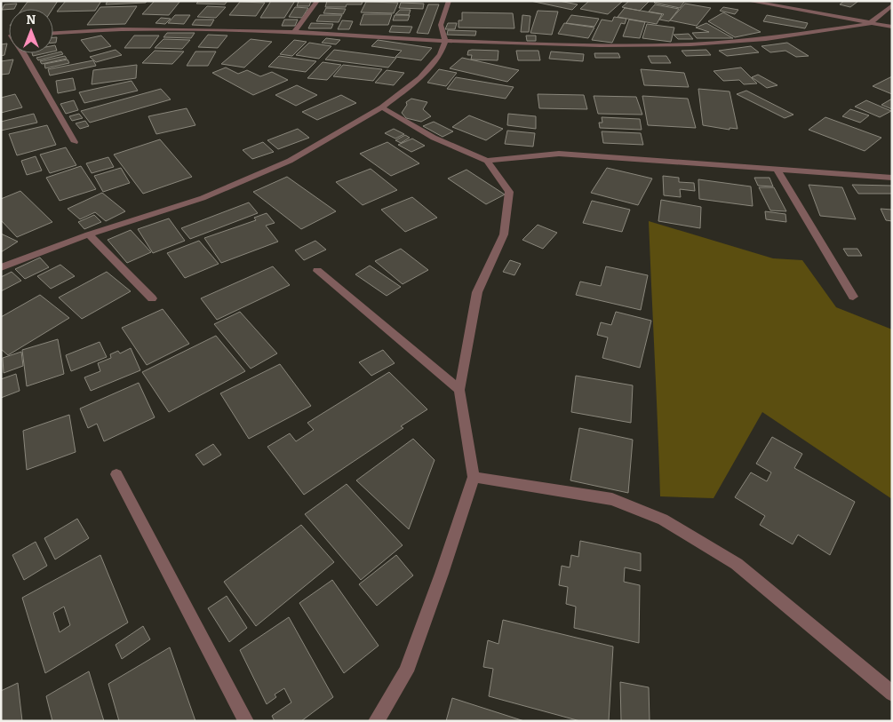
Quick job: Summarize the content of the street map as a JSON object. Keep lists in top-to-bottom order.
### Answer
{
  "north": "top"
}
